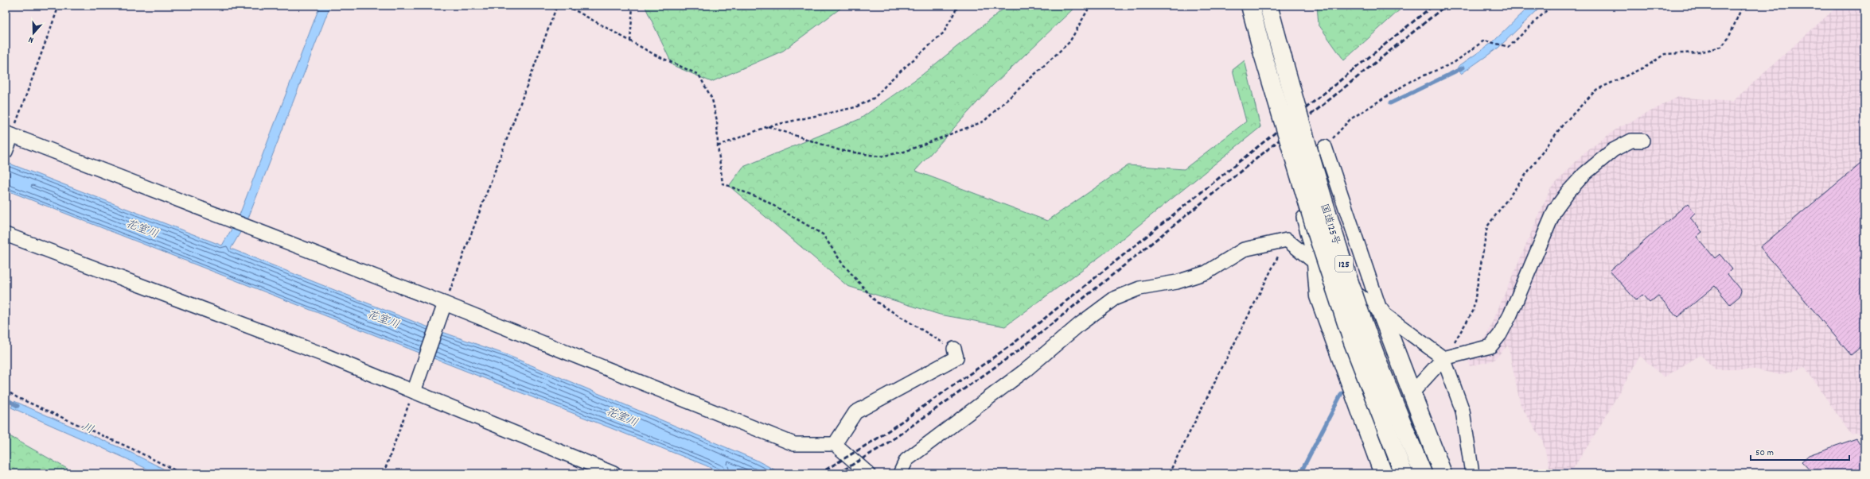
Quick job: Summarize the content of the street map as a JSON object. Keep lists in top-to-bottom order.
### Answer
{
  "streets": {
    "highway": ["国道125号", "125"]
  },
  "water": ["花室川", "川"],
  "scale_bar": "50 m",
  "north": "bottom"
}
